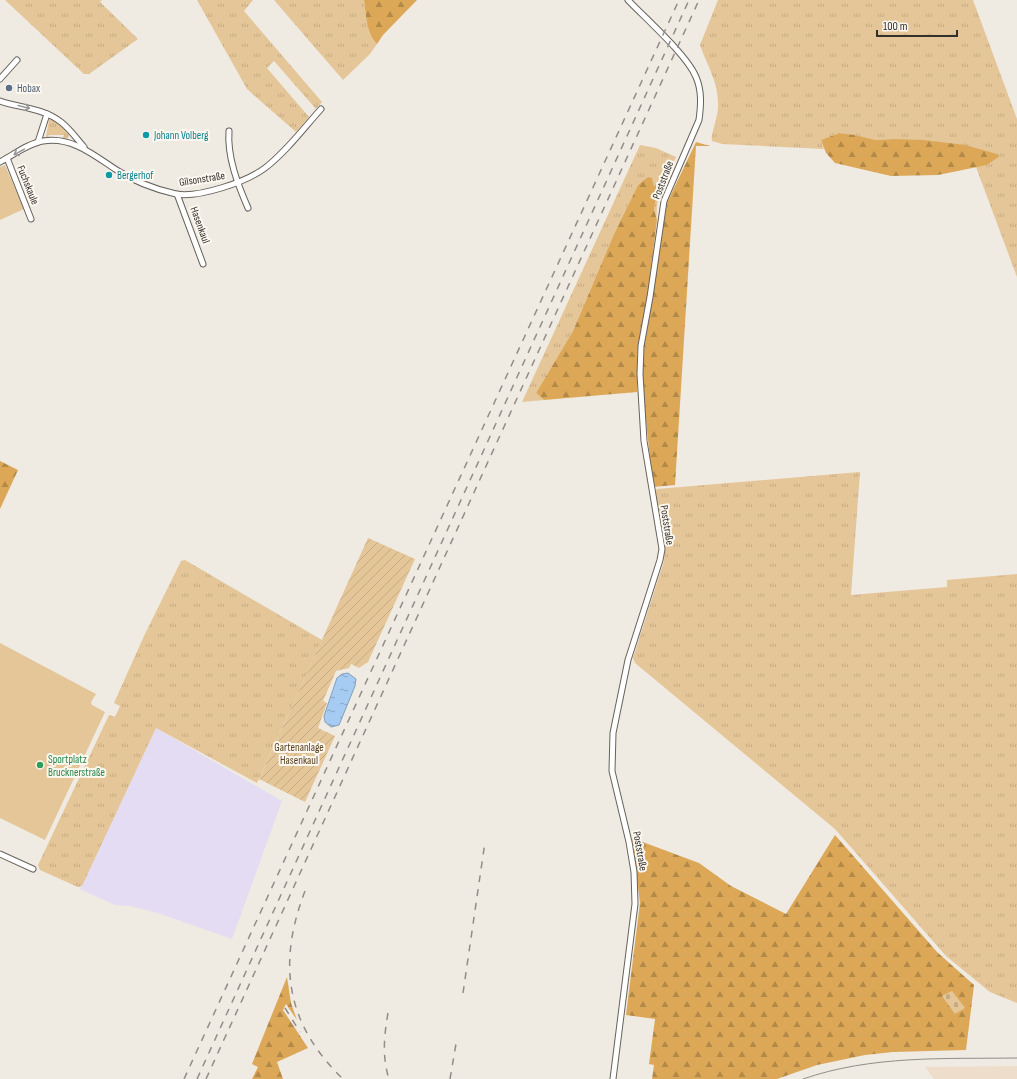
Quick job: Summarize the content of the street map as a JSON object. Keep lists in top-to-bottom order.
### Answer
{
  "streets": {
    "street": [
      "Gilsonstraße",
      "Poststraße",
      "Fuchskaule",
      "Hasenkaul"
    ]
  },
  "crossings": [
    ["Gilsonstraße", "Fuchskaule"],
    ["Gilsonstraße", "Hasenkaul"]
  ],
  "parks": ["Gartenanlage Hasenkaul"],
  "places": [
    "Hobax",
    "Johann Volberg",
    "Bergerhof",
    "Sportplatz Brucknerstraße"
  ],
  "scale_bar": "100 m"
}
